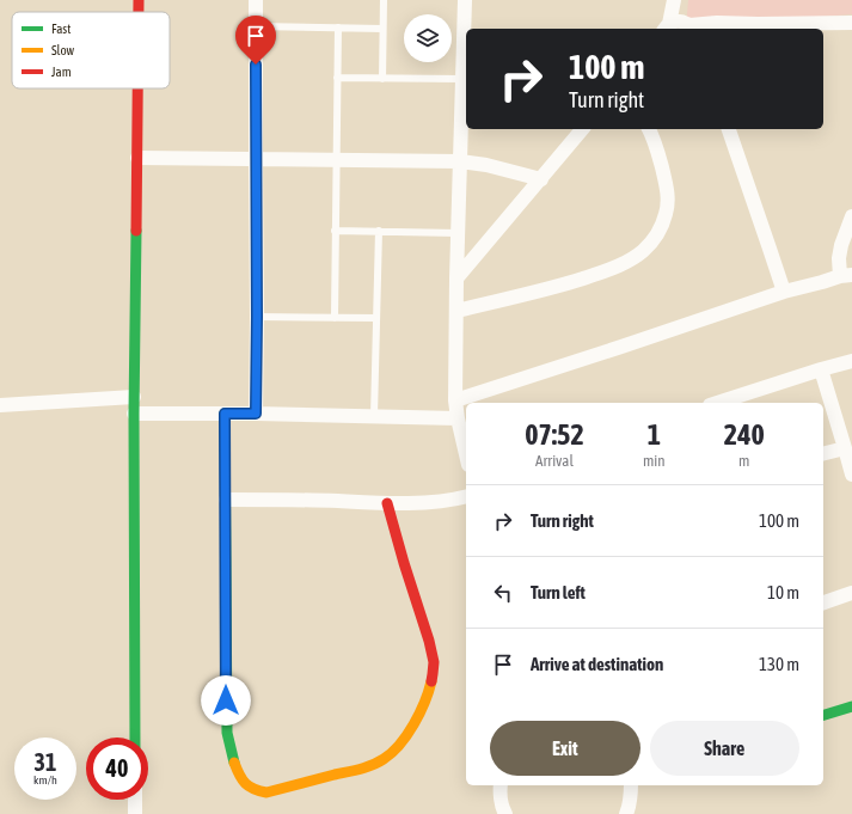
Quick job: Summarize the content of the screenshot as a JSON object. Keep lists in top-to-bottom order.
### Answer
{
  "legend": ["Fast", "Slow", "Jam"],
  "page": {
    "turn": ["100 m", "Turn right"],
    "eta": [
      "07:52",
      "Arrival",
      "1",
      "min",
      "240",
      "m"
    ],
    "list": [
      {
        "name": "Turn right",
        "value": "100 m"
      },
      {
        "name": "Turn left",
        "value": "10 m"
      },
      {
        "name": "Arrive at destination",
        "value": "130 m"
      }
    ],
    "buttons": ["Exit", "Share"],
    "speed": "31 km/h",
    "limit": "40"
  }
}
